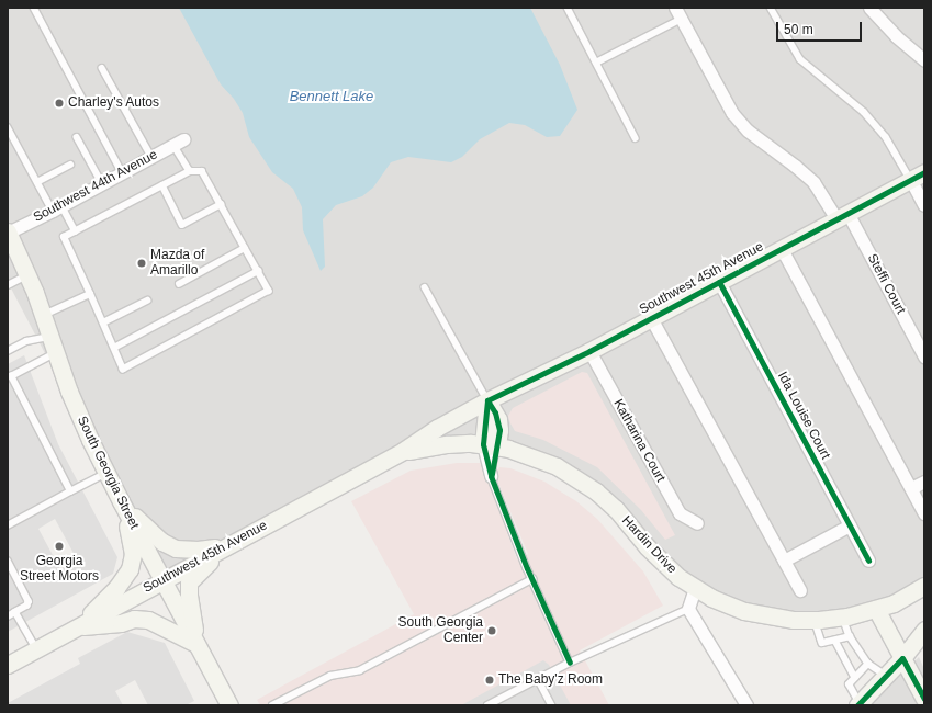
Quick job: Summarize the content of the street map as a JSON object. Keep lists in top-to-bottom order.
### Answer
{
  "streets": {
    "main road": ["Southwest 45th Avenue", "South Georgia Street", "Hardin Drive"],
    "street": [
      "Southwest 44th Avenue",
      "Steffi Court",
      "Ida Louise Court",
      "Katharina Court"
    ]
  },
  "crossings": [
    ["Southwest 44th Avenue", "South Georgia Street"],
    ["Southwest 45th Avenue", "Steffi Court"],
    ["Southwest 45th Avenue", "Ida Louise Court"],
    ["Southwest 45th Avenue", "Katharina Court"],
    ["Southwest 45th Avenue", "South Georgia Street"],
    ["Southwest 45th Avenue", "Hardin Drive"]
  ],
  "water": ["Bennett Lake"],
  "places": [
    "Charley's Autos",
    "Mazda of Amarillo",
    "Georgia Street Motors",
    "South Georgia Center",
    "The Baby'z Room"
  ],
  "scale_bar": "50 m"
}
